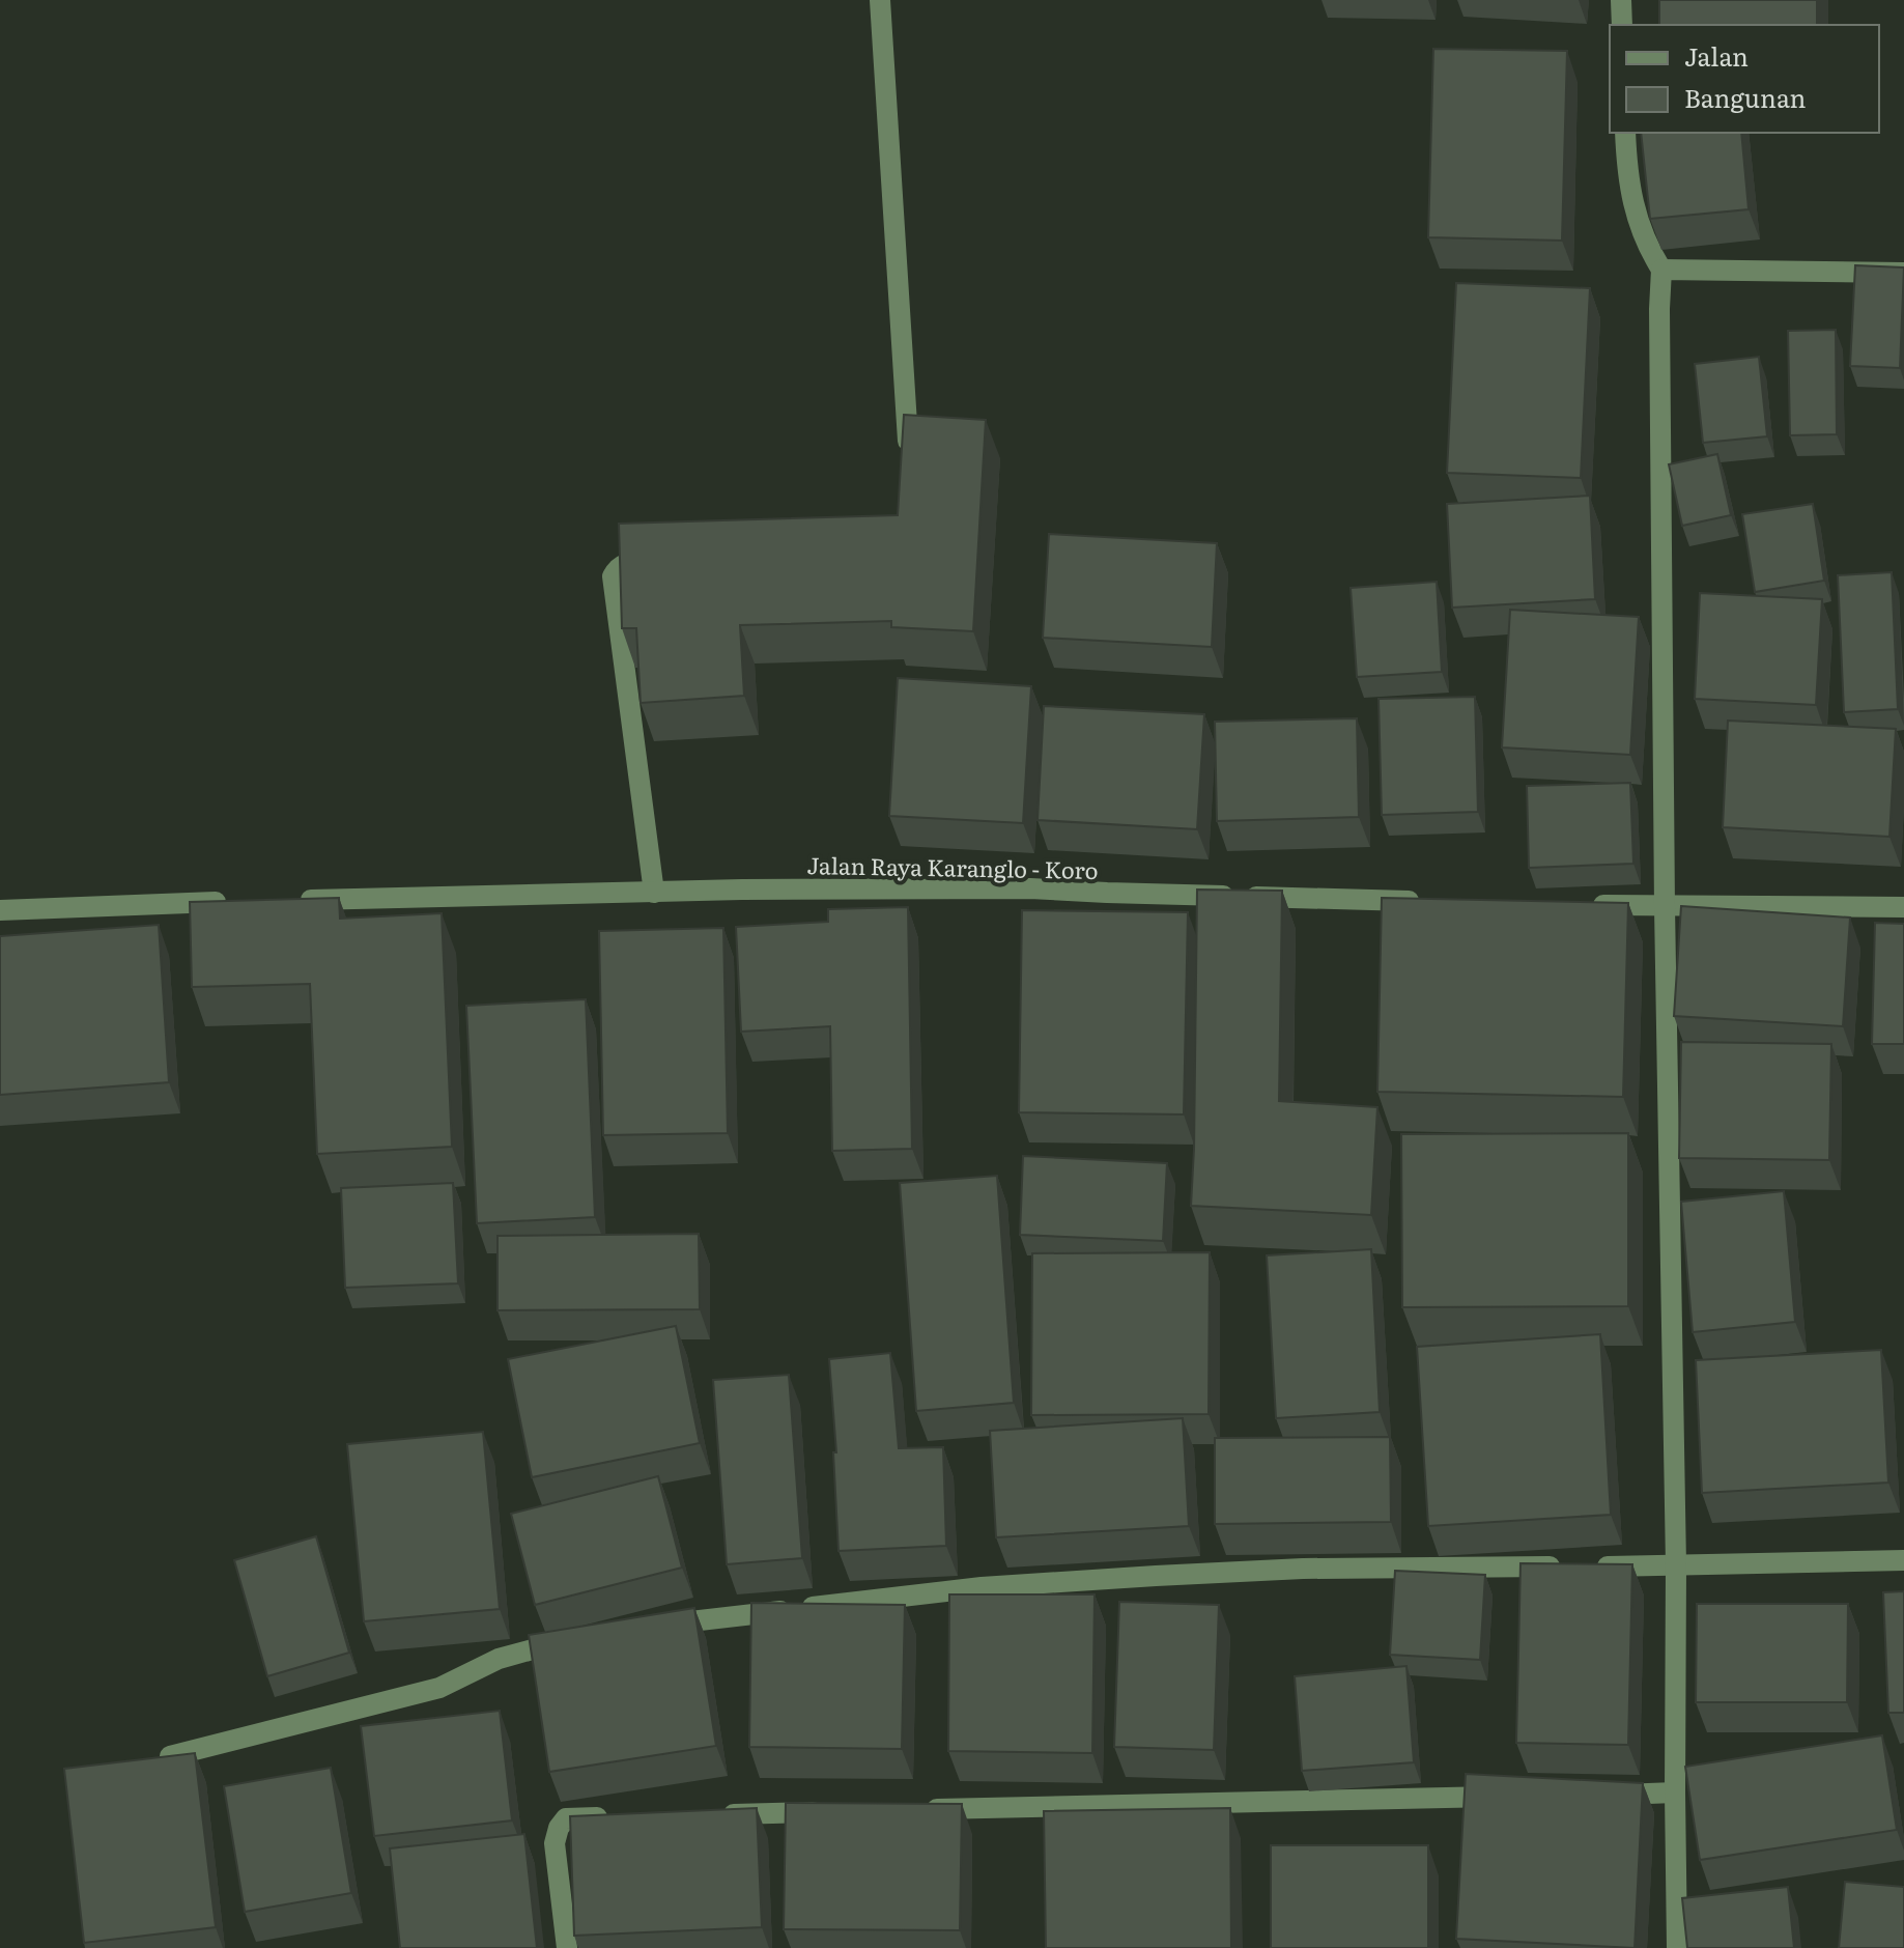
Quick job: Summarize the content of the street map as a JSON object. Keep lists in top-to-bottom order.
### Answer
{
  "streets": {
    "street": ["Jalan Raya Karanglo - Koro"]
  },
  "legend": ["Jalan", "Bangunan"]
}
